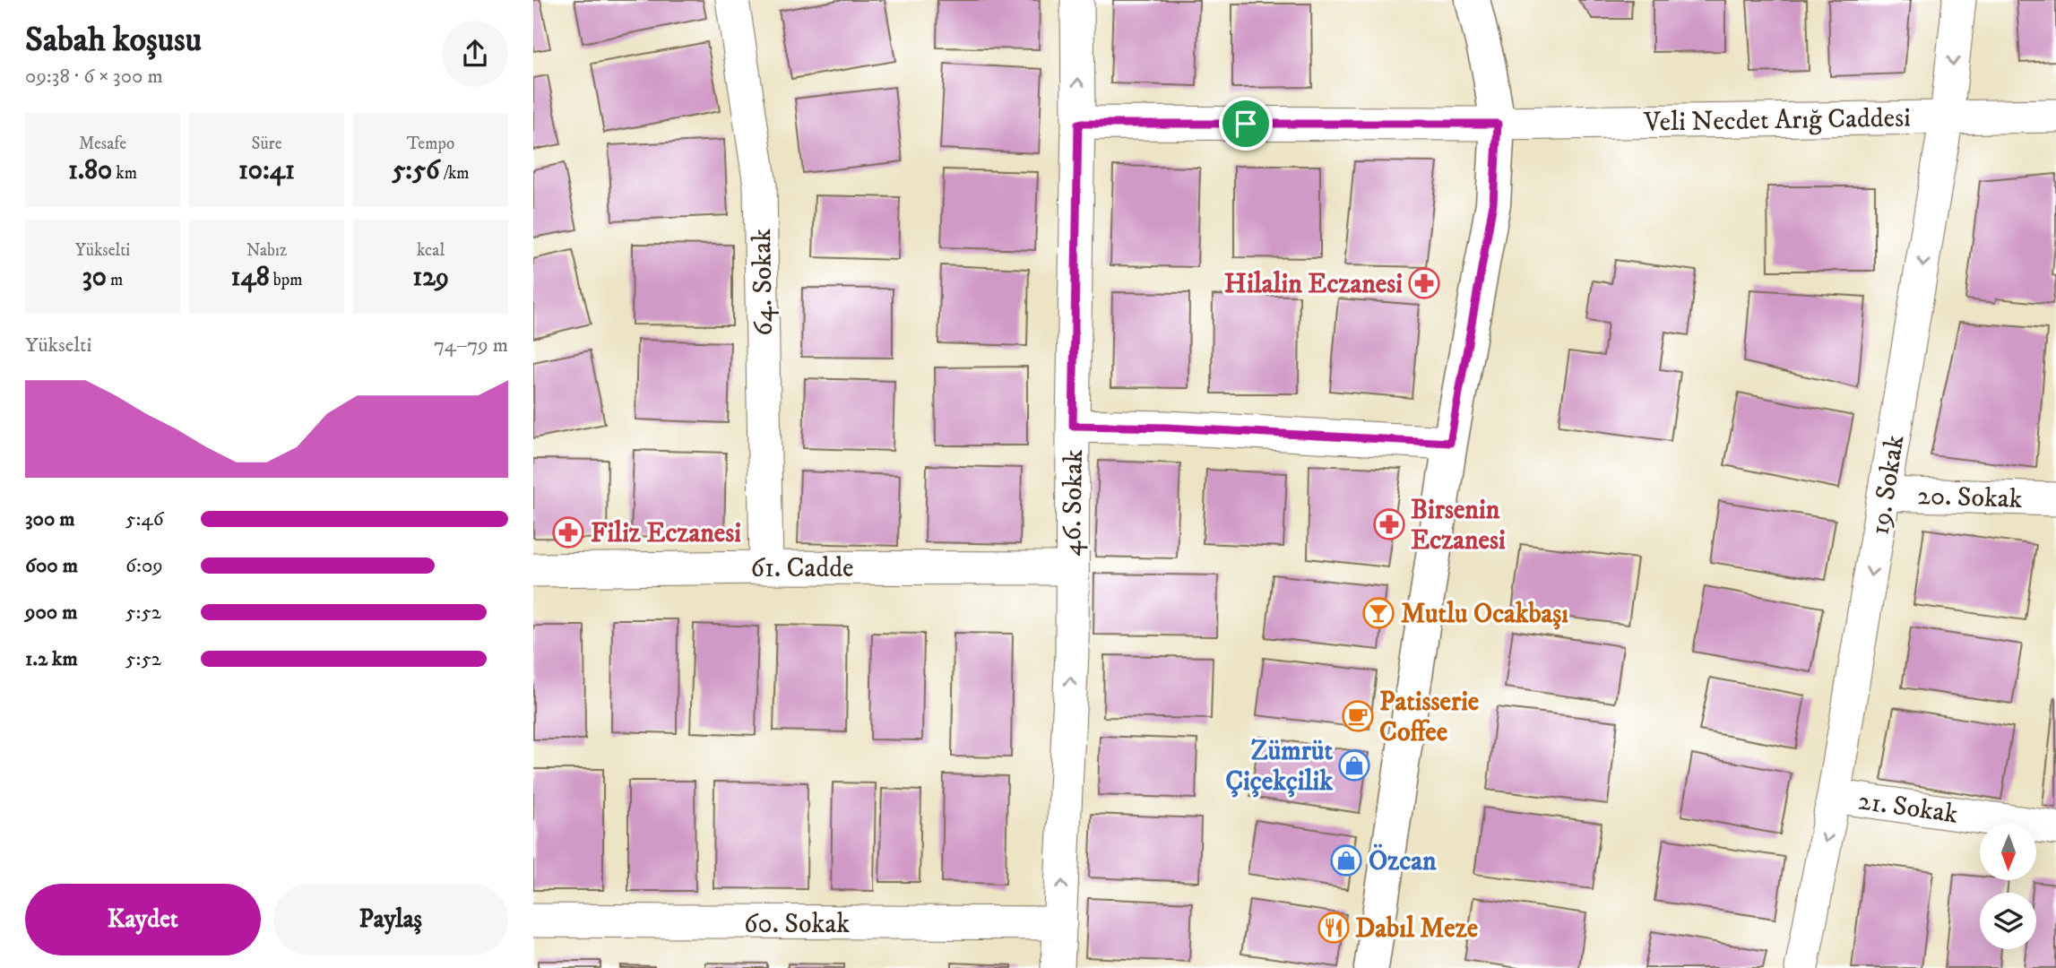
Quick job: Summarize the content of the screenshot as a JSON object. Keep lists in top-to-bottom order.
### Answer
{
  "streets": {
    "street": [
      "Veli Necdet Arığ Caddesi",
      "64. Sokak",
      "19. Sokak",
      "20. Sokak",
      "46. Sokak",
      "61. Cadde",
      "21. Sokak",
      "60. Sokak"
    ]
  },
  "crossings": [
    ["Veli Necdet Arığ Caddesi", "19. Sokak"],
    ["Veli Necdet Arığ Caddesi", "46. Sokak"],
    ["64. Sokak", "61. Cadde"],
    ["19. Sokak", "20. Sokak"],
    ["19. Sokak", "21. Sokak"],
    ["46. Sokak", "61. Cadde"],
    ["46. Sokak", "60. Sokak"]
  ],
  "one_way": ["19. Sokak", "46. Sokak"],
  "places": {
    "pharmacy": ["Hilalin Eczanesi", "Birsenin Eczanesi", "Filiz Eczanesi"],
    "bar": ["Mutlu Ocakbaşı"],
    "cafe": ["Patisserie Coffee"],
    "shop": ["Zümrüt Çiçekçilik", "Özcan"],
    "restaurant": ["Dabıl Meze"]
  },
  "north": "bottom",
  "page": {
    "heading": ["Sabah koşusu", "09:38 · 6 × 300 m"],
    "stats": [
      ["Mesafe", "1.80 km"],
      ["Süre", "10:41"],
      ["Tempo", "5:56 /km"],
      ["Yükselti", "30 m"],
      ["Nabız", "148 bpm"],
      ["kcal", "129"]
    ],
    "chart": ["Yükselti", "74–79 m"],
    "list": [
      {
        "name": "300 m",
        "note": "5:46"
      },
      {
        "name": "600 m",
        "note": "6:09"
      },
      {
        "name": "900 m",
        "note": "5:52"
      },
      {
        "name": "1.2 km",
        "note": "5:52"
      }
    ],
    "buttons": ["Kaydet", "Paylaş"]
  }
}
